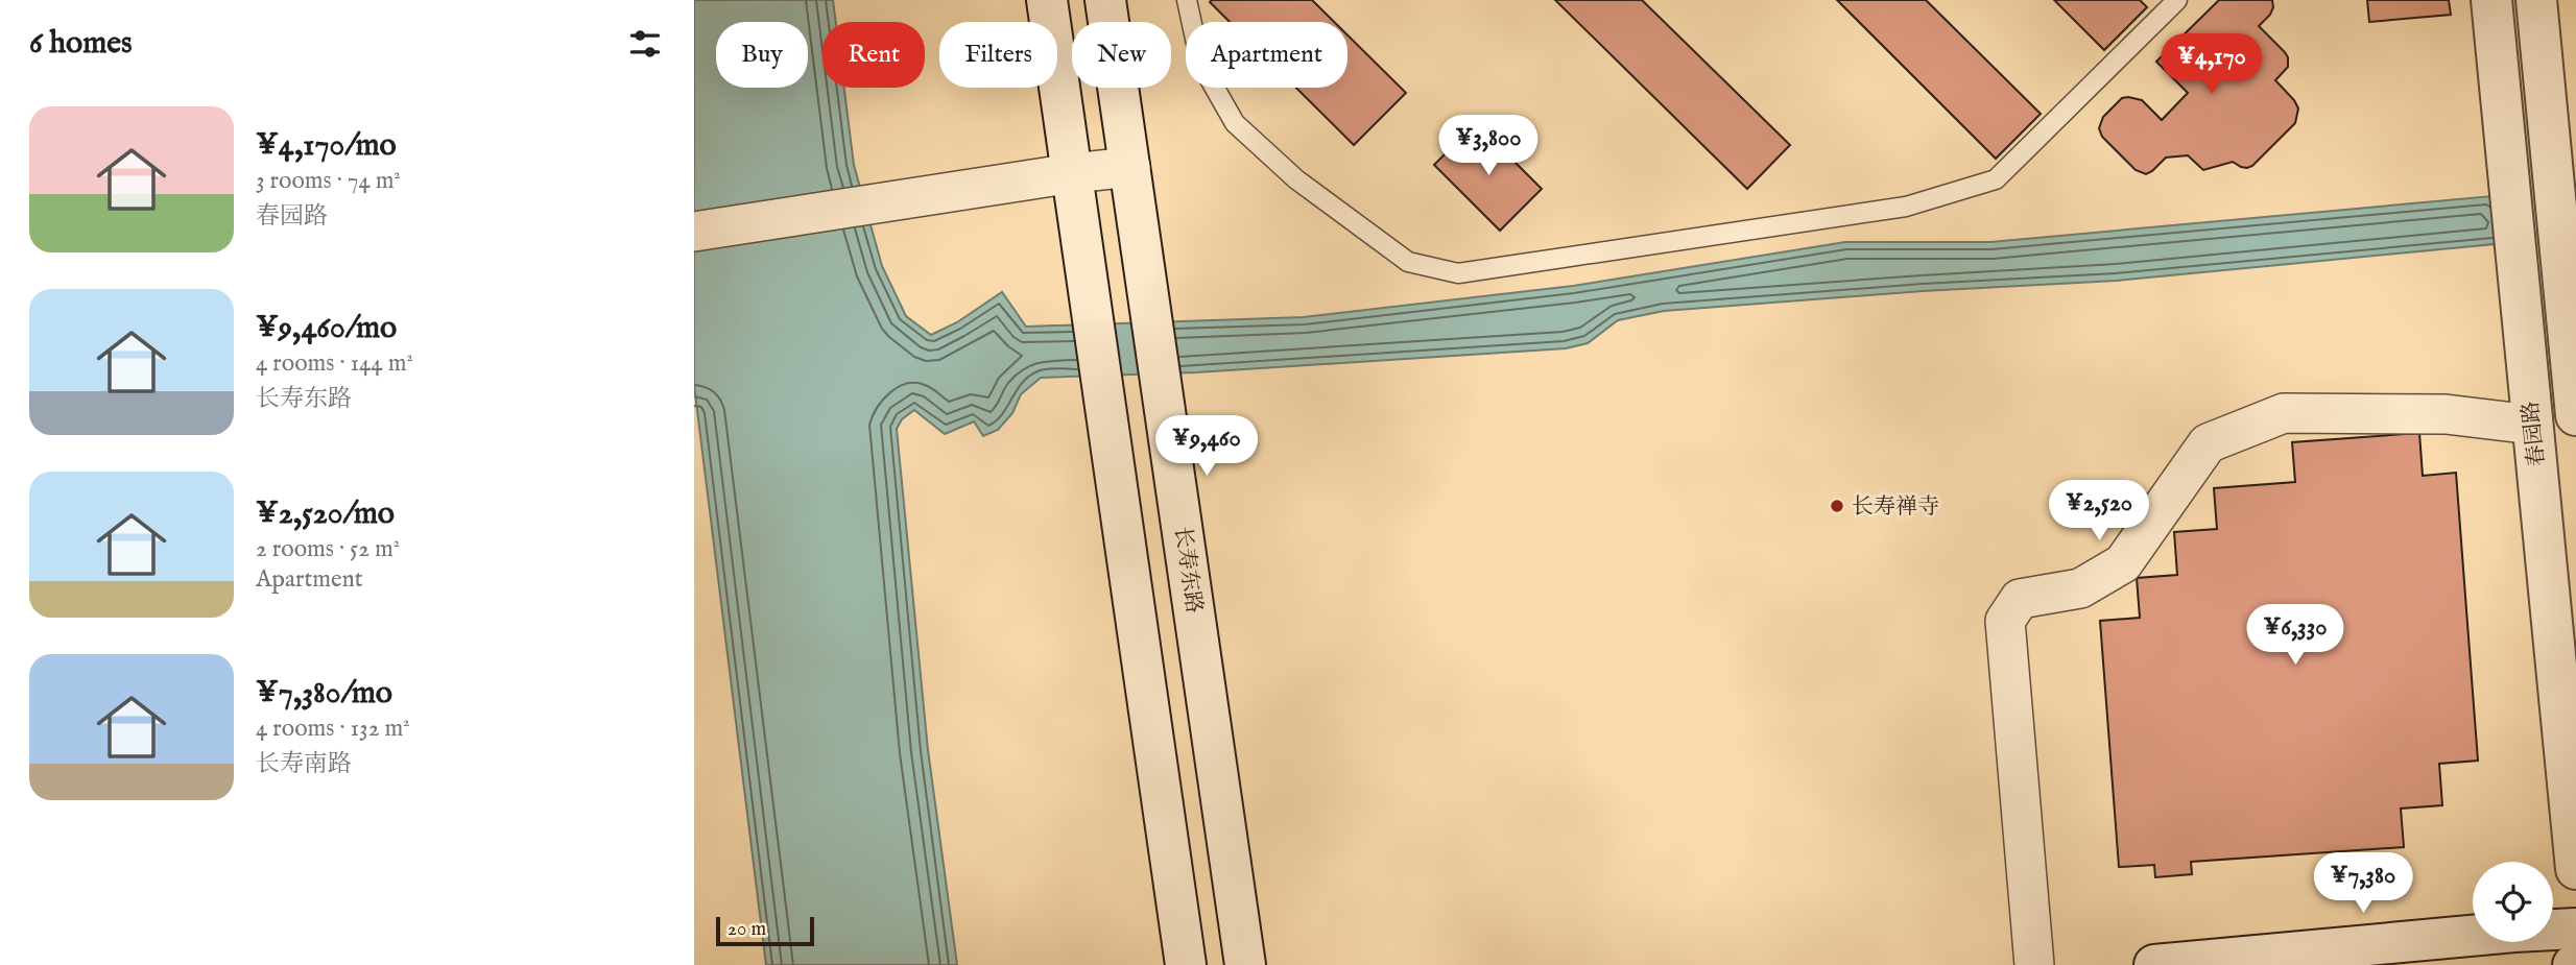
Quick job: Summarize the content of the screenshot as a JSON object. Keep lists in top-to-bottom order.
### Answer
{
  "streets": {
    "main road": ["春园路", "长寿东路"]
  },
  "places": ["长寿禅寺"],
  "scale_bar": "20 m",
  "page": {
    "heading": "6 homes",
    "chip": [
      "Buy",
      "Rent",
      "Filters",
      "New",
      "Apartment"
    ],
    "price": [
      "¥4,170",
      "¥3,800",
      "¥9,460",
      "¥2,520",
      "¥6,330",
      "¥7,380"
    ],
    "list": [
      {
        "name": "¥4,170/mo",
        "note": "3 rooms · 74 m² · 春园路"
      },
      {
        "name": "¥9,460/mo",
        "note": "4 rooms · 144 m² · 长寿东路"
      },
      {
        "name": "¥2,520/mo",
        "note": "2 rooms · 52 m² · Apartment"
      },
      {
        "name": "¥7,380/mo",
        "note": "4 rooms · 132 m² · 长寿南路"
      }
    ],
    "scale": "20 m"
  }
}
